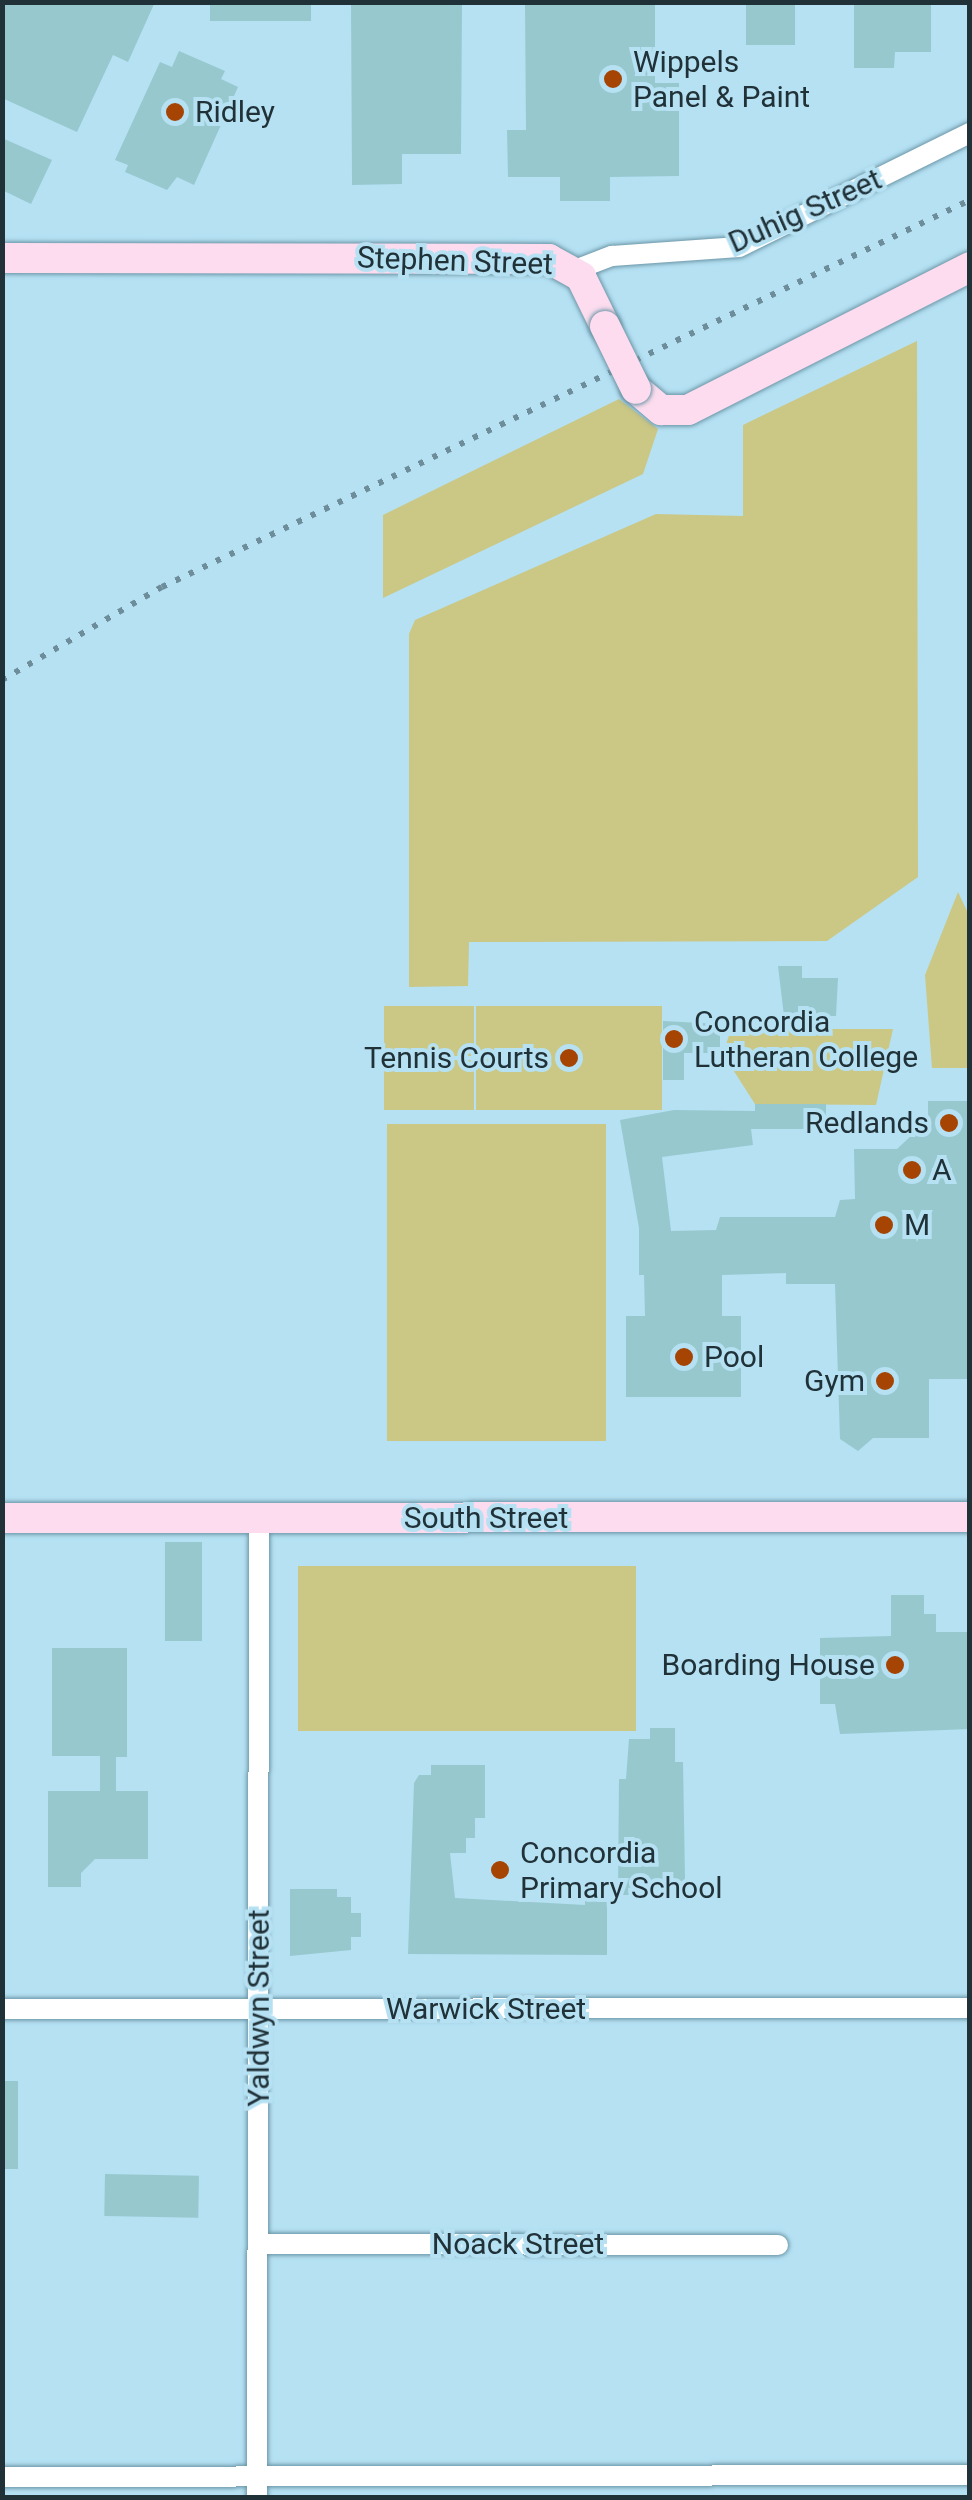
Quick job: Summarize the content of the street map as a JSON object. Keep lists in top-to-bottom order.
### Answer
{
  "streets": {
    "street": [
      "Duhig Street",
      "Stephen Street",
      "South Street",
      "Yaldwyn Street",
      "Warwick Street",
      "Noack Street"
    ]
  },
  "crossings": [
    ["Duhig Street", "Stephen Street"],
    ["South Street", "Yaldwyn Street"],
    ["Yaldwyn Street", "Warwick Street"],
    ["Yaldwyn Street", "Noack Street"]
  ],
  "places": [
    "Wippels Panel & Paint",
    "Ridley",
    "Concordia Lutheran College",
    "Tennis Courts",
    "Redlands",
    "A",
    "M",
    "Pool",
    "Gym",
    "Boarding House",
    "Concordia Primary School"
  ]
}
